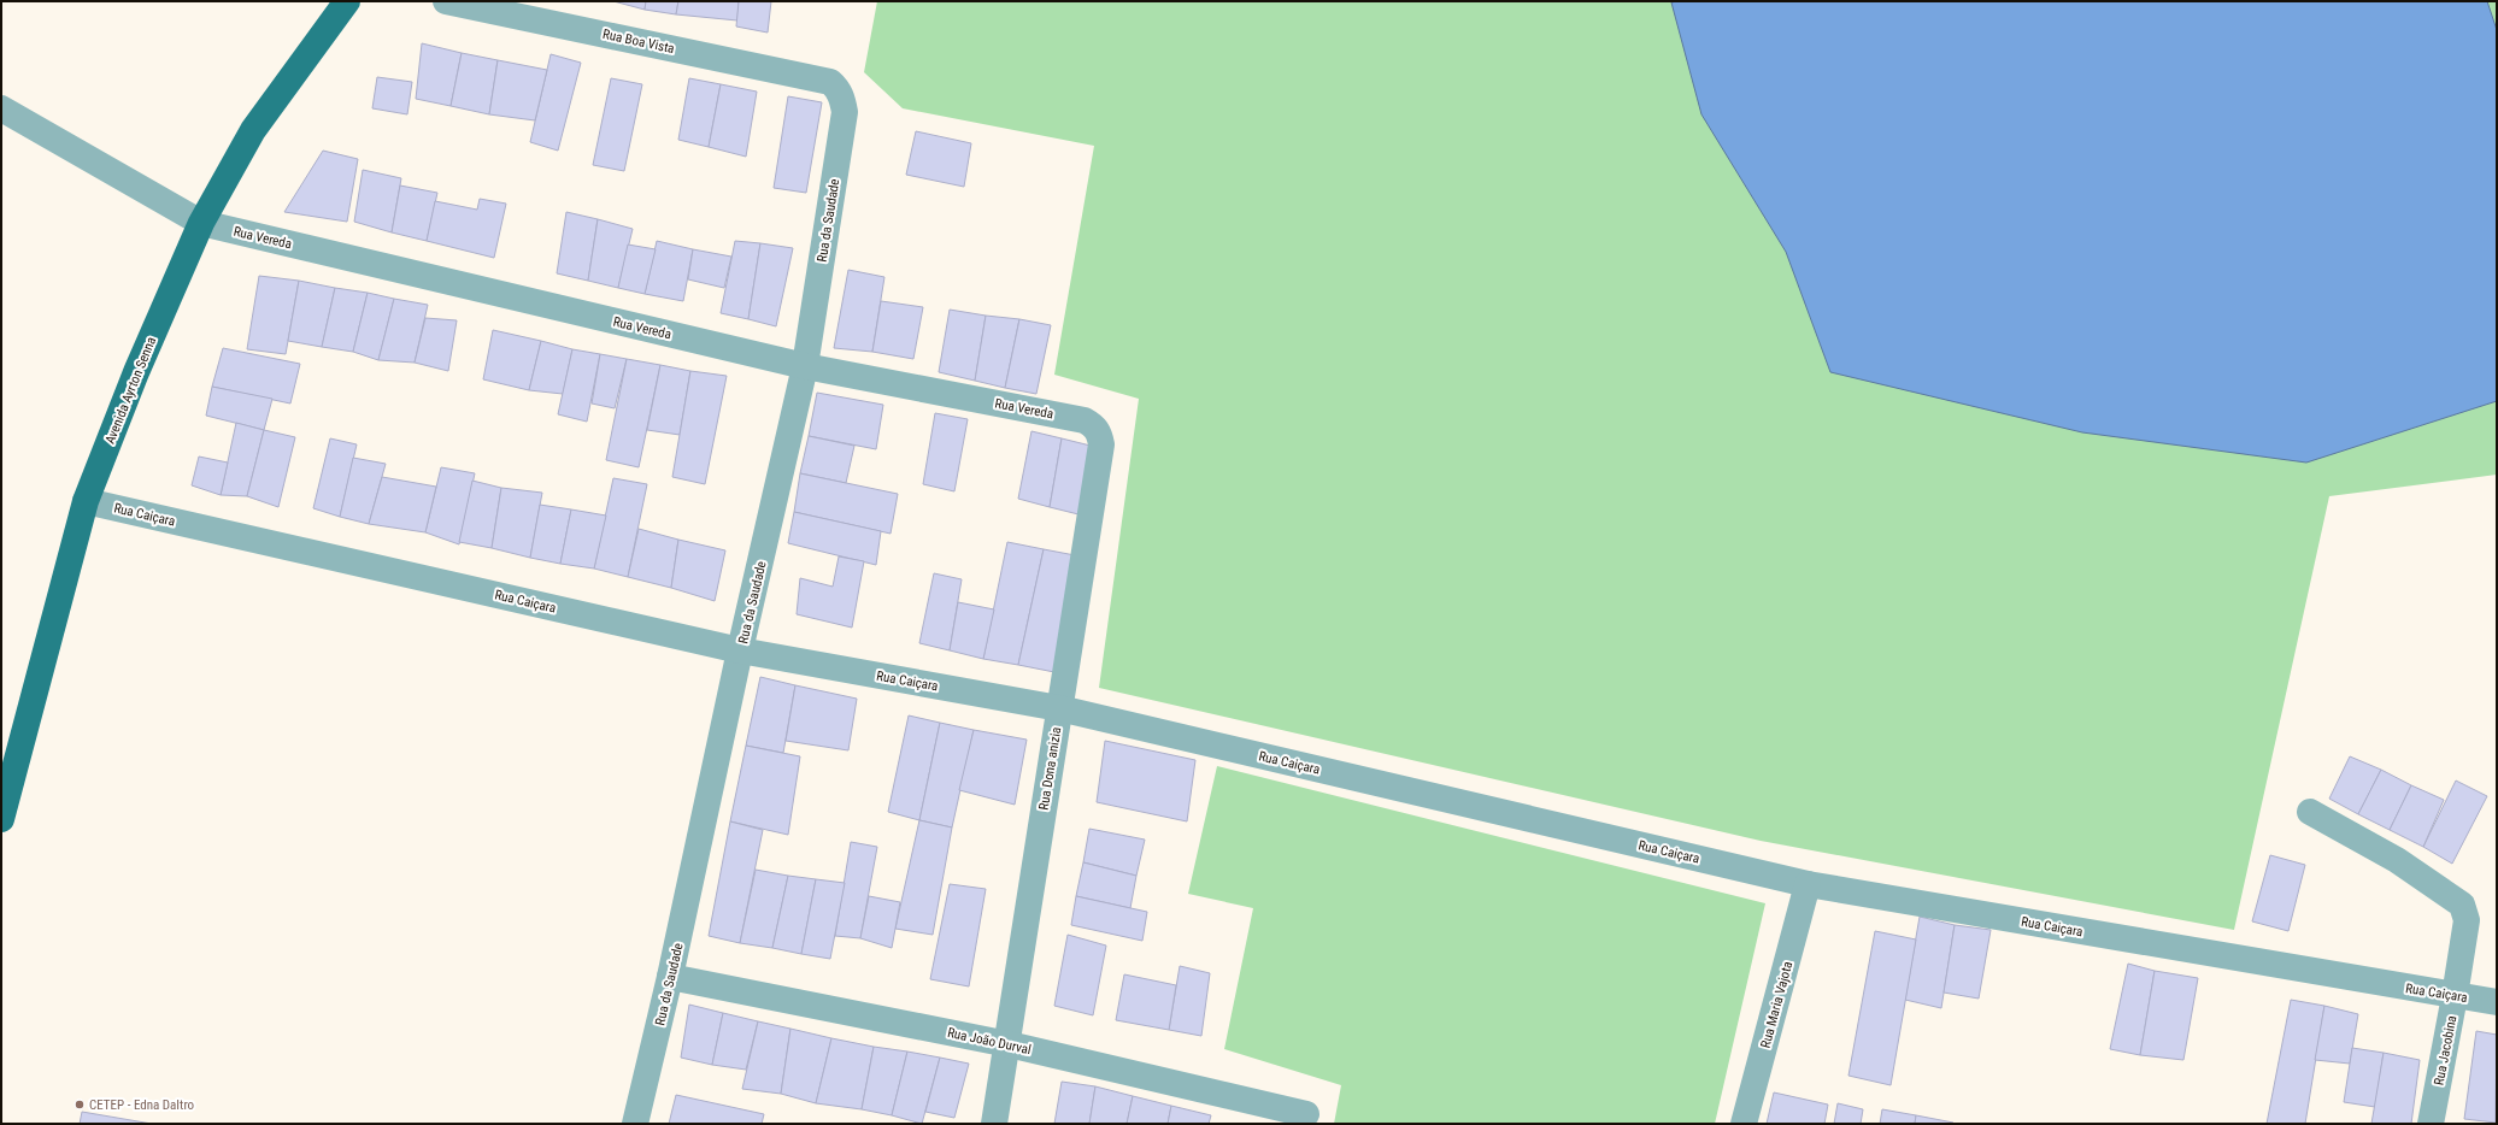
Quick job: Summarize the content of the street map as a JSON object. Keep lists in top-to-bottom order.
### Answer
{
  "streets": {
    "main road": ["Avenida Ayrton Senna"],
    "street": [
      "Rua Boa Vista",
      "Rua da Saudade",
      "Rua Vereda",
      "Rua Caiçara",
      "Rua Dona anizia",
      "Rua Maria Vajota",
      "Rua João Durval",
      "Rua Jacobina"
    ]
  },
  "crossings": [
    ["Rua Boa Vista", "Rua da Saudade"],
    ["Rua da Saudade", "Rua Vereda"],
    ["Rua da Saudade", "Rua Caiçara"],
    ["Rua da Saudade", "Rua João Durval"],
    ["Rua Vereda", "Avenida Ayrton Senna"],
    ["Rua Vereda", "Rua Dona anizia"],
    ["Avenida Ayrton Senna", "Rua Caiçara"],
    ["Rua Caiçara", "Rua Dona anizia"],
    ["Rua Caiçara", "Rua Maria Vajota"],
    ["Rua Caiçara", "Rua Jacobina"],
    ["Rua Dona anizia", "Rua João Durval"]
  ],
  "places": ["CETEP - Edna DaItro"]
}
